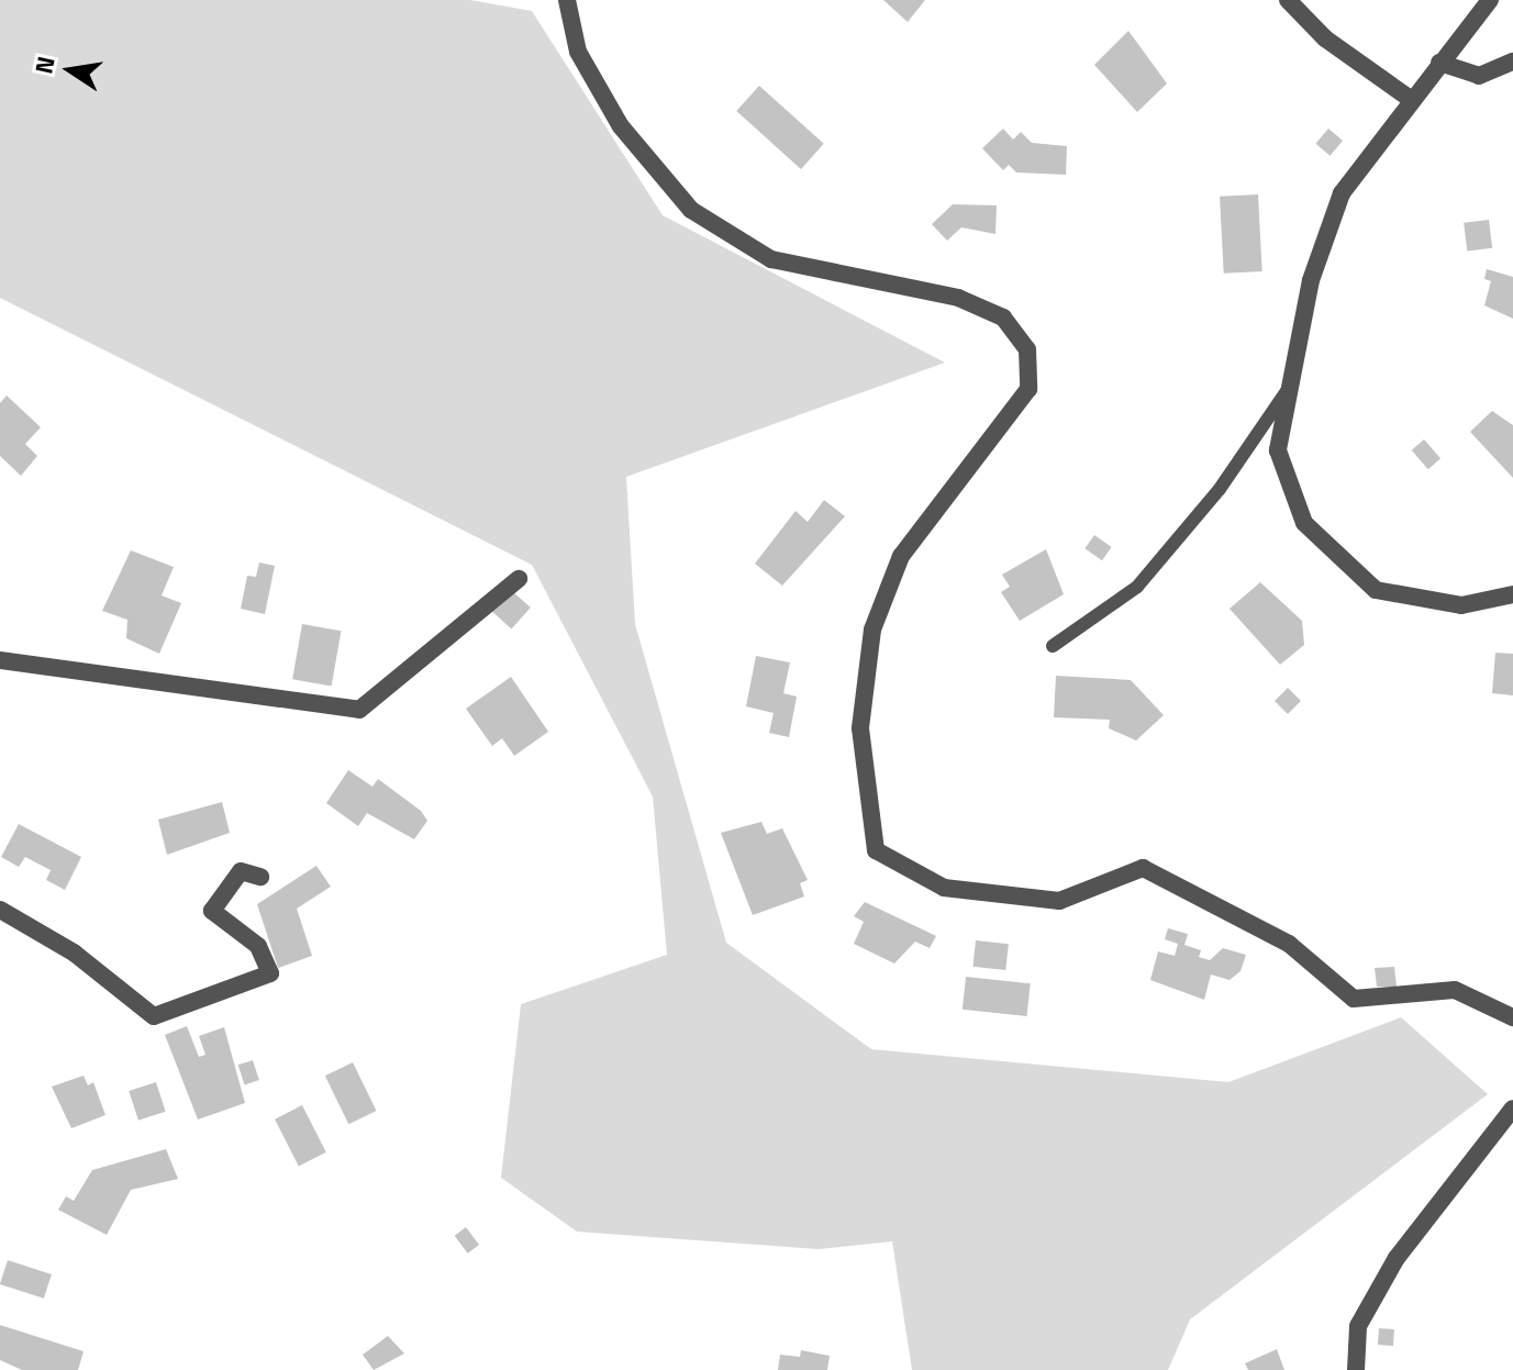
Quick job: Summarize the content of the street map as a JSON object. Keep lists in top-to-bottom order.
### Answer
{
  "north": "left"
}
